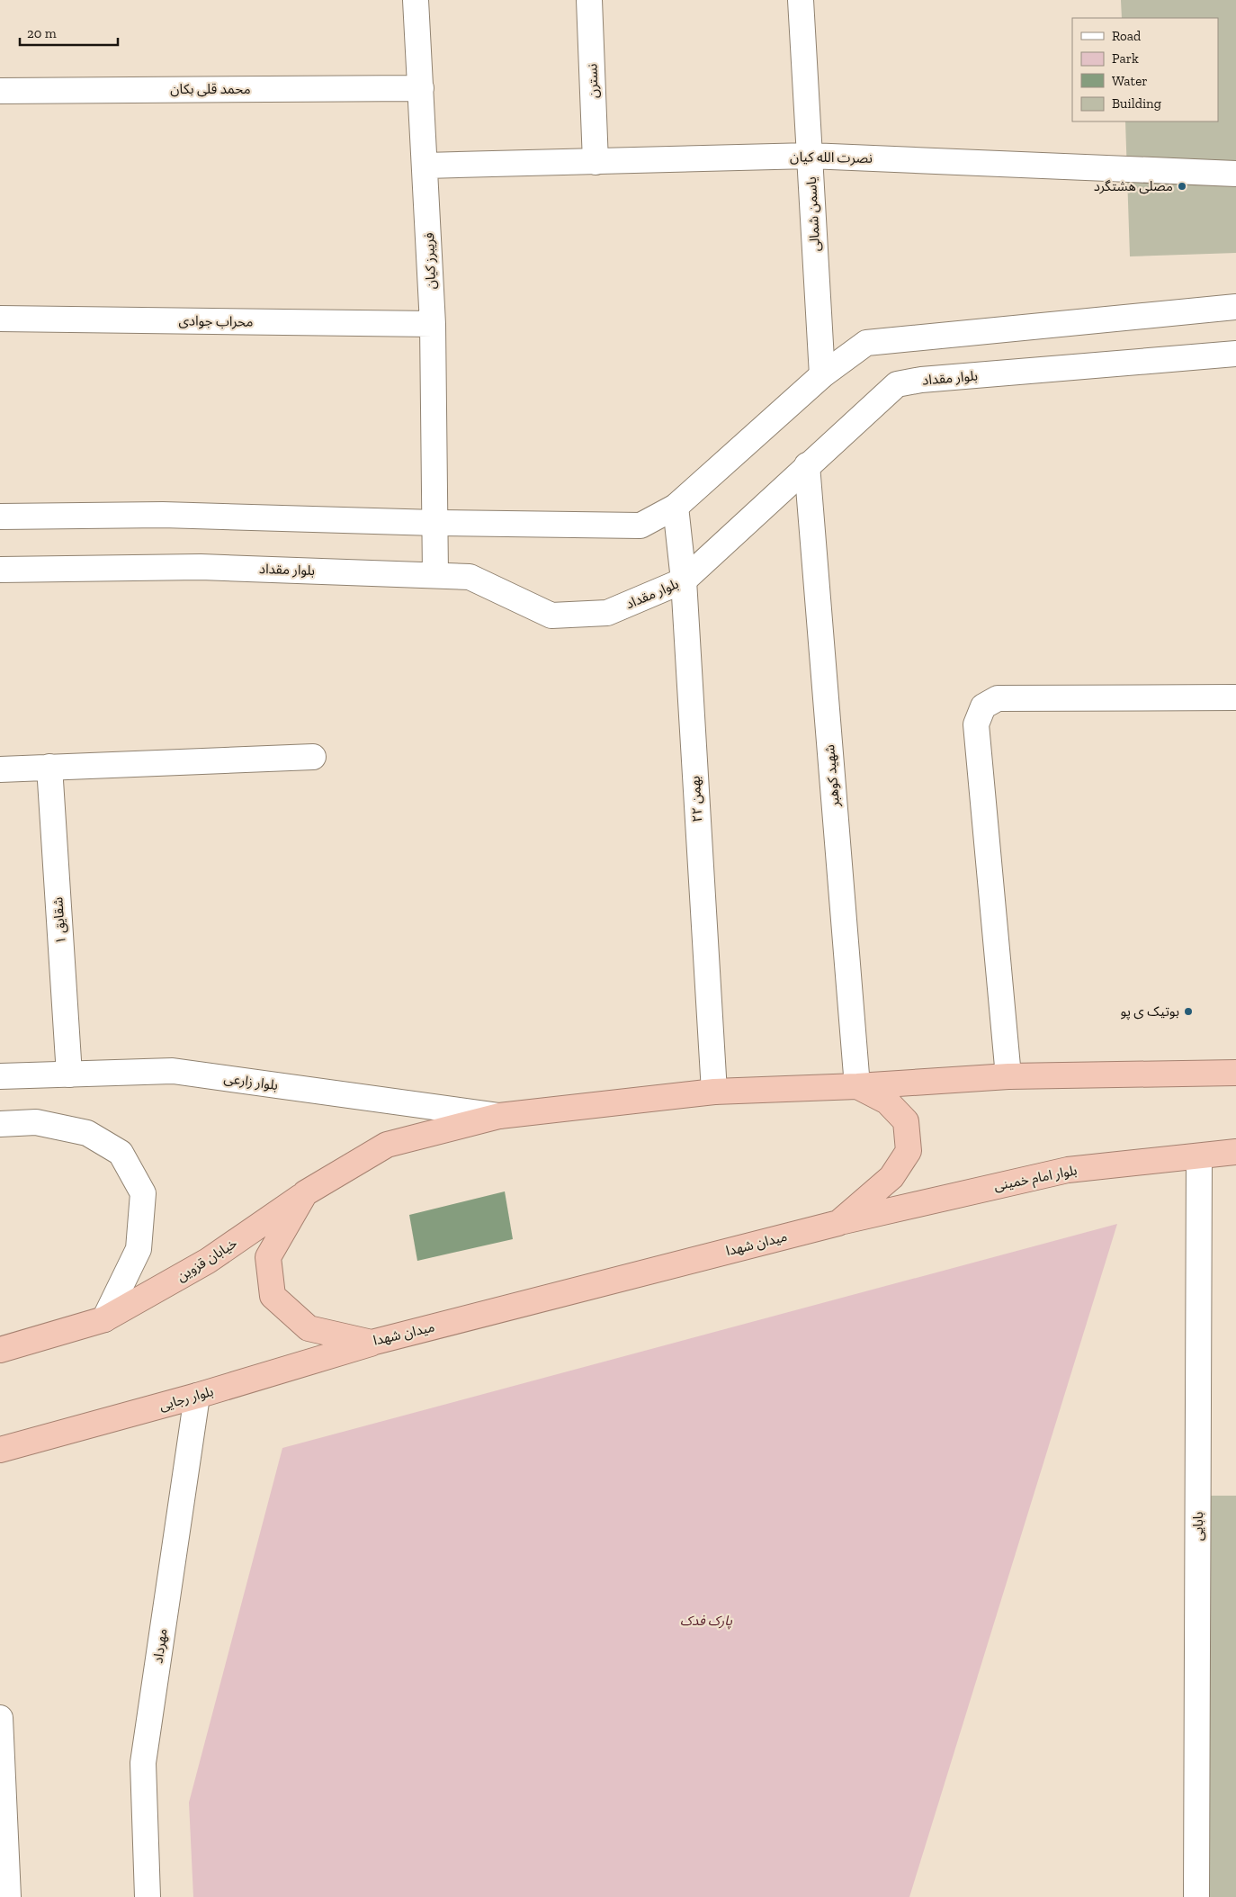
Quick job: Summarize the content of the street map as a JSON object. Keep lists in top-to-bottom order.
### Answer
{
  "streets": {
    "highway": [
      "بلوار امام خمینی",
      "میدان شهدا",
      "خیابان قزوین",
      "بلوار رجایی"
    ],
    "street": [
      "نسترن",
      "محمد قلی بکان",
      "نصرت الله کیان",
      "یاسمن شمالی",
      "فریبرز کیان",
      "محراب جوادی",
      "بلوار مقداد",
      "شهید کوهبر",
      "۲۲ بهمن",
      "شقایق ۱",
      "بلوار زارعی",
      "بابایی",
      "مهرداد"
    ]
  },
  "crossings": [
    ["نسترن", "نصرت الله کیان"],
    ["محمد قلی بکان", "فریبرز کیان"],
    ["نصرت الله کیان", "یاسمن شمالی"],
    ["نصرت الله کیان", "فریبرز کیان"],
    ["فریبرز کیان", "محراب جوادی"],
    ["فریبرز کیان", "بلوار مقداد"],
    ["بلوار مقداد", "شهید کوهبر"],
    ["بلوار مقداد", "۲۲ بهمن"],
    ["شهید کوهبر", "میدان شهدا"],
    ["۲۲ بهمن", "میدان شهدا"],
    ["شقایق ۱", "بلوار زارعی"],
    ["بلوار زارعی", "میدان شهدا"],
    ["بلوار امام خمینی", "میدان شهدا"],
    ["بلوار امام خمینی", "بابایی"],
    ["میدان شهدا", "خیابان قزوین"],
    ["میدان شهدا", "بلوار رجایی"],
    ["بلوار رجایی", "مهرداد"]
  ],
  "parks": ["پارک فدک"],
  "places": ["مصلی هشتگرد", "بوتیک ی پو"],
  "legend": [
    "Road",
    "Park",
    "Water",
    "Building"
  ],
  "scale_bar": "20 m"
}
